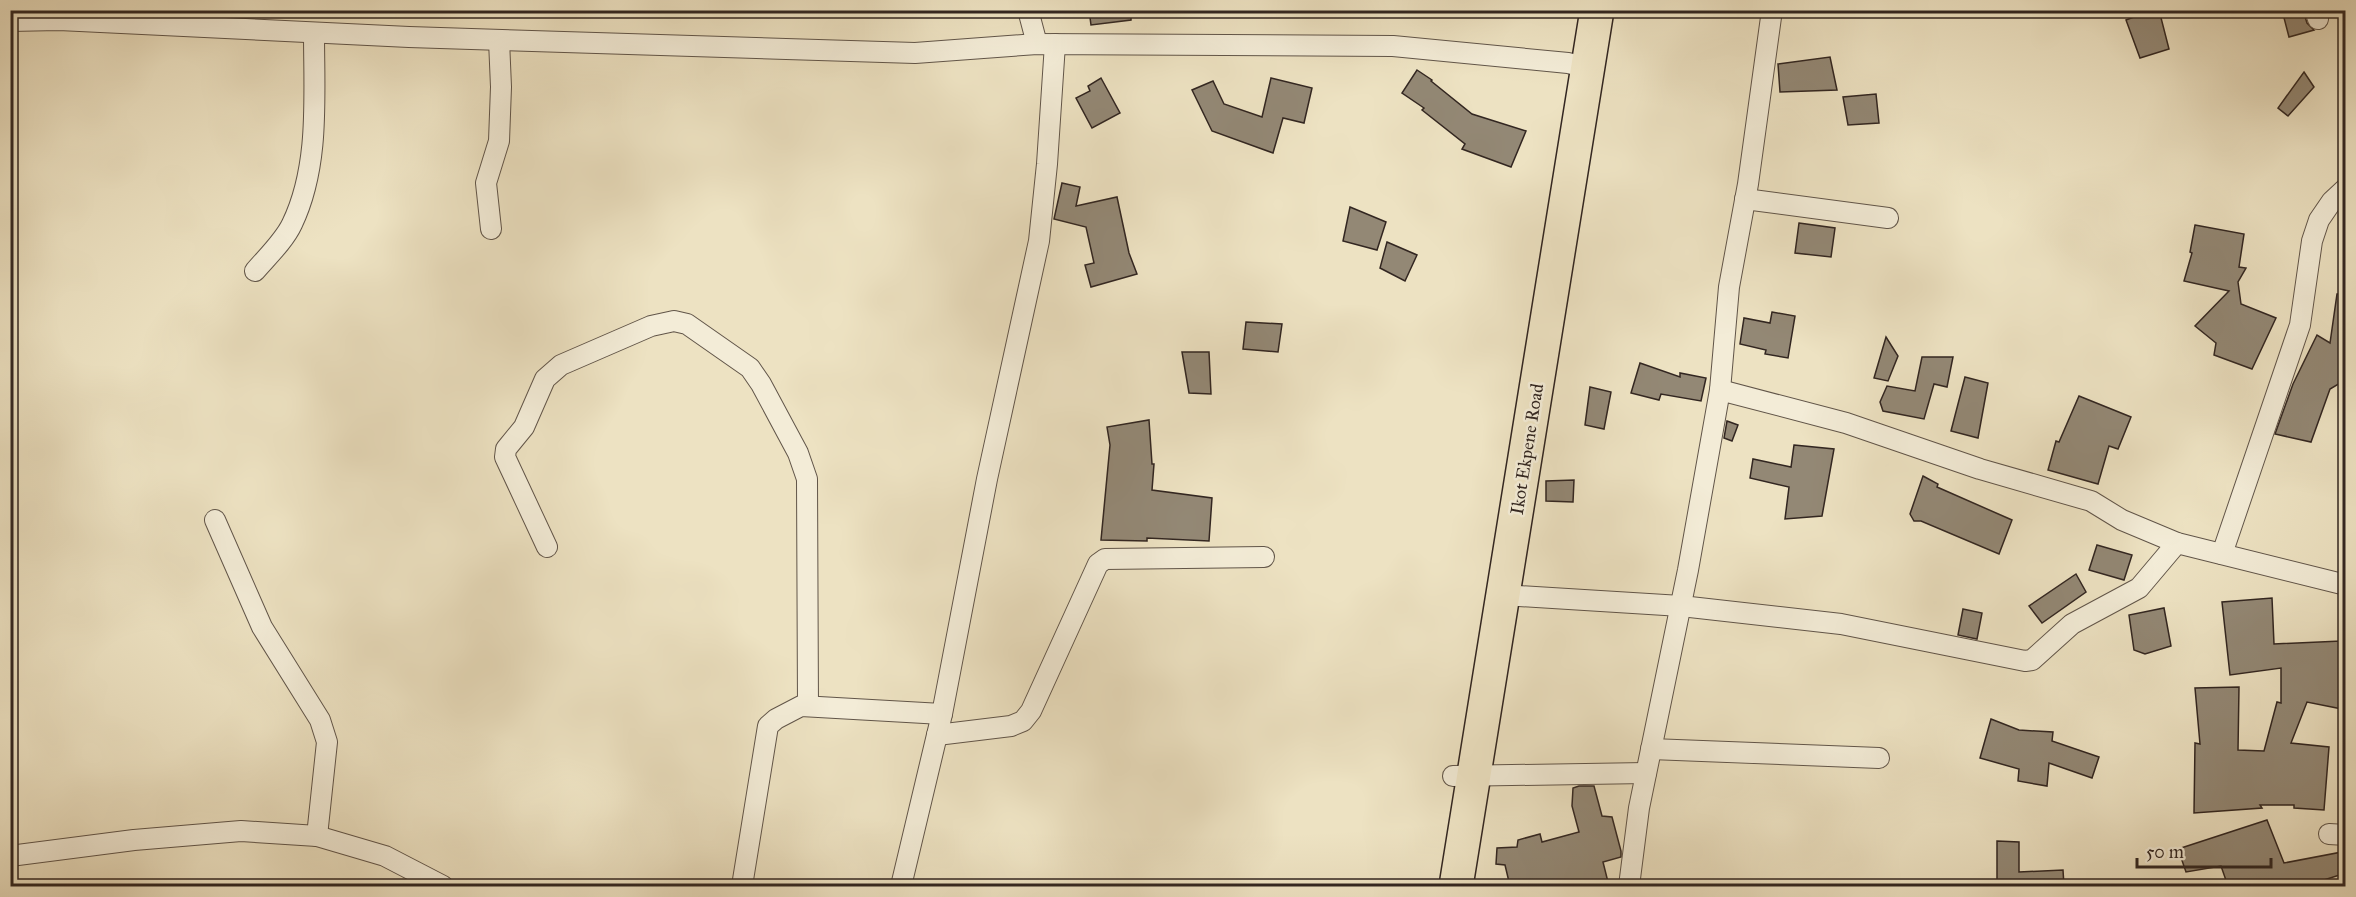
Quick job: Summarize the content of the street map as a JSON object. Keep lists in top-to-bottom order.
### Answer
{
  "streets": {
    "highway": ["Ikot Ekpene Road"]
  },
  "scale_bar": "50 m"
}
